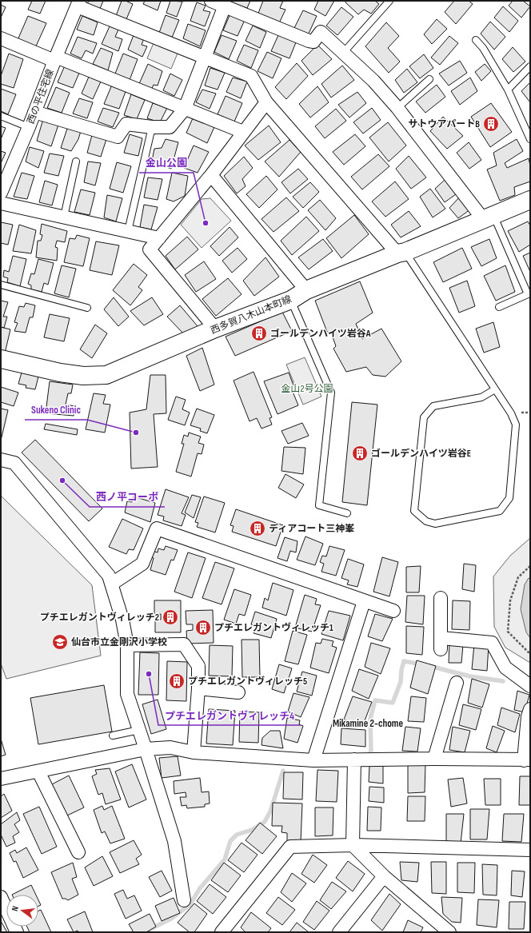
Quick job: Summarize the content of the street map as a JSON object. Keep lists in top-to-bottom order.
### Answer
{
  "streets": {
    "street": ["西の平住宅線", "西多賀八木山本町線"]
  },
  "districts": ["Mikamine 2-chome"],
  "parks": ["金山2号公園"],
  "places": {
    "building": [
      "サトウアパートB",
      "ゴールデンハイツ岩谷A",
      "ゴールデンハイツ岩谷E",
      "ディアコート三神峯",
      "プチエレガントヴィレッチ2",
      "プチエレガントヴィレッチ1",
      "プチエレガントヴィレッチ5"
    ],
    "other": [
      "金山公園",
      "Sukeno Clinic",
      "西ノ平コーポ",
      "プチエレガントヴィレッチ4"
    ],
    "school or university": ["仙台市立金剛沢小学校"]
  },
  "north": "left"
}
